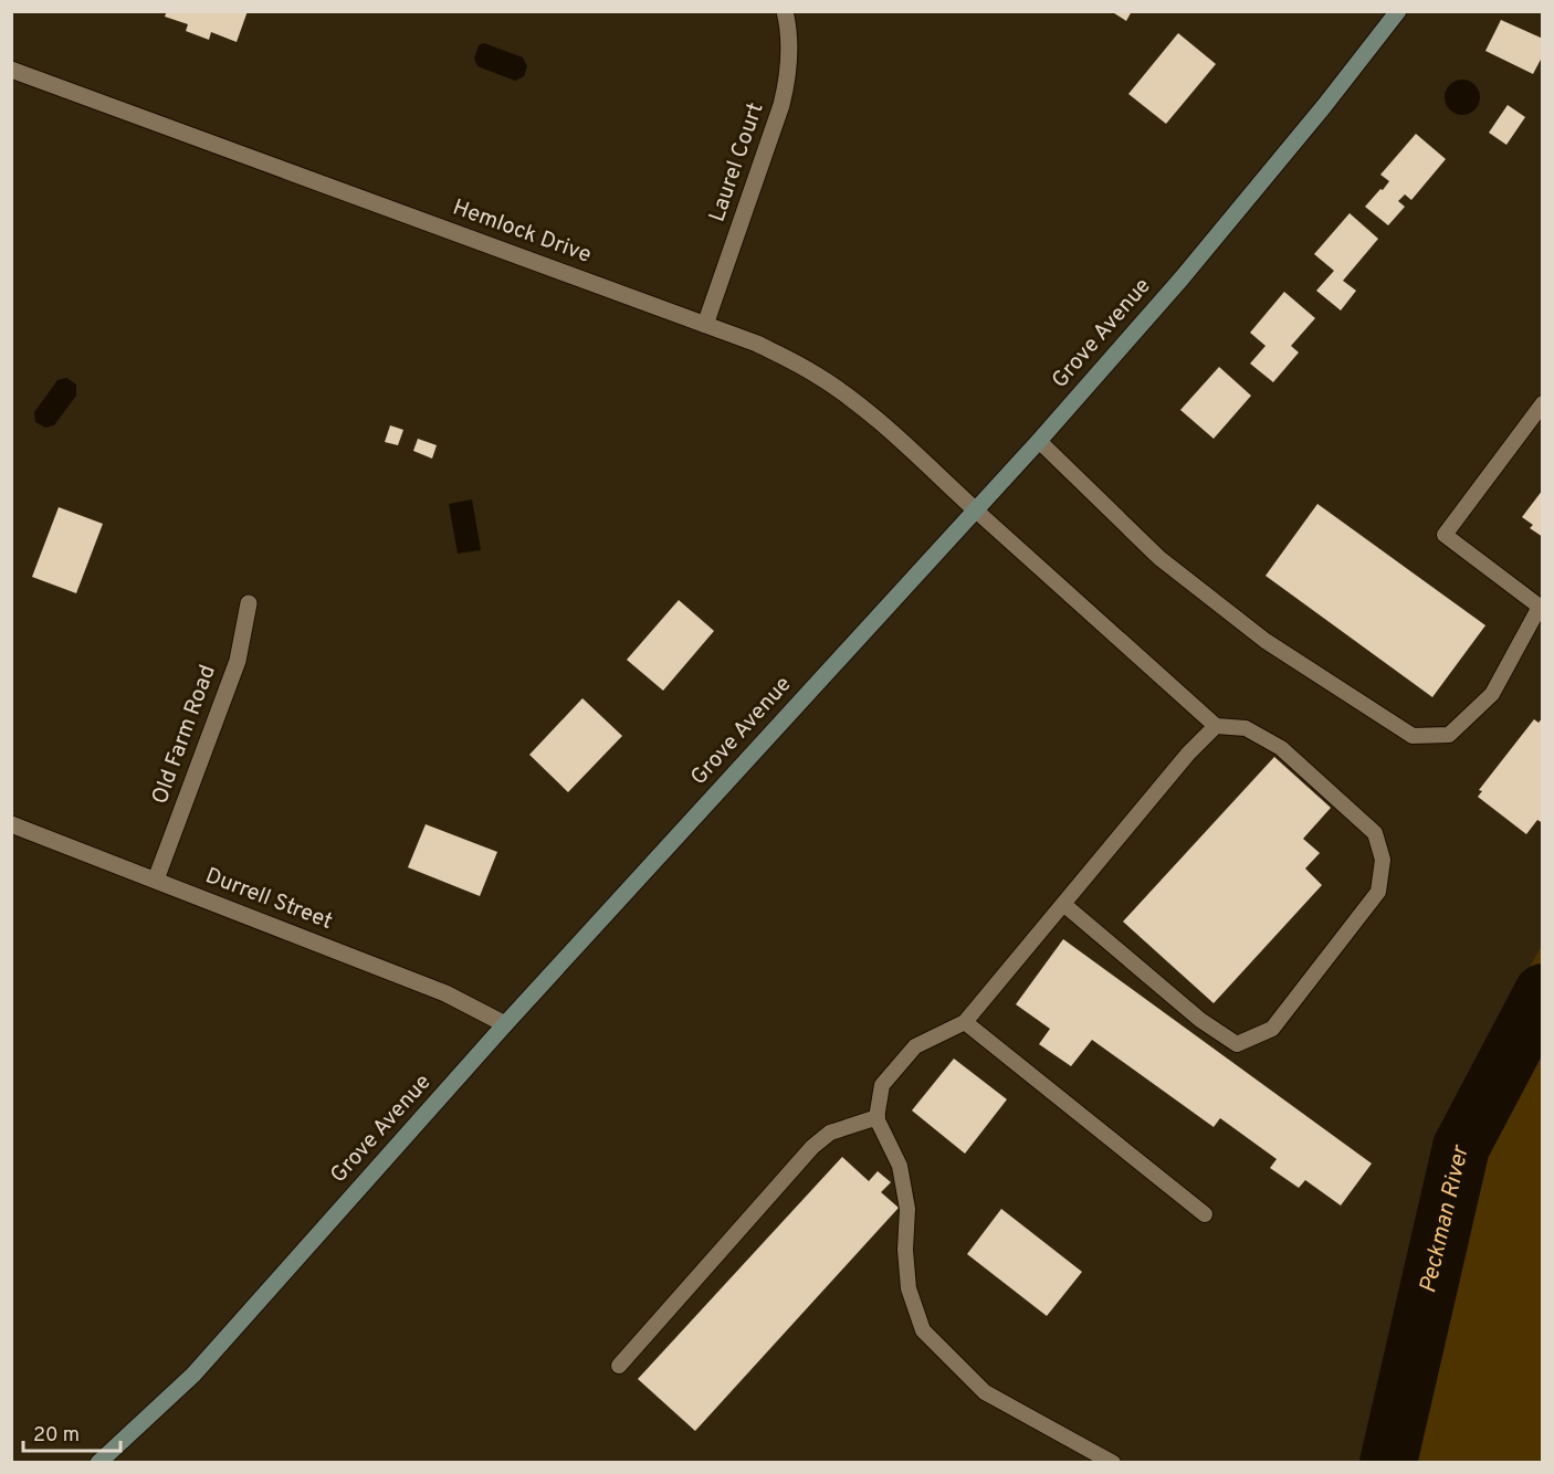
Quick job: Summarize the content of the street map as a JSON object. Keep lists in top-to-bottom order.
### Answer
{
  "streets": {
    "street": [
      "Laurel Court",
      "Hemlock Drive",
      "Grove Avenue",
      "Old Farm Road",
      "Durrell Street"
    ]
  },
  "crossings": [
    ["Laurel Court", "Hemlock Drive"],
    ["Hemlock Drive", "Grove Avenue"],
    ["Grove Avenue", "Durrell Street"],
    ["Old Farm Road", "Durrell Street"]
  ],
  "water": ["Peckman River"],
  "scale_bar": "20 m"
}
